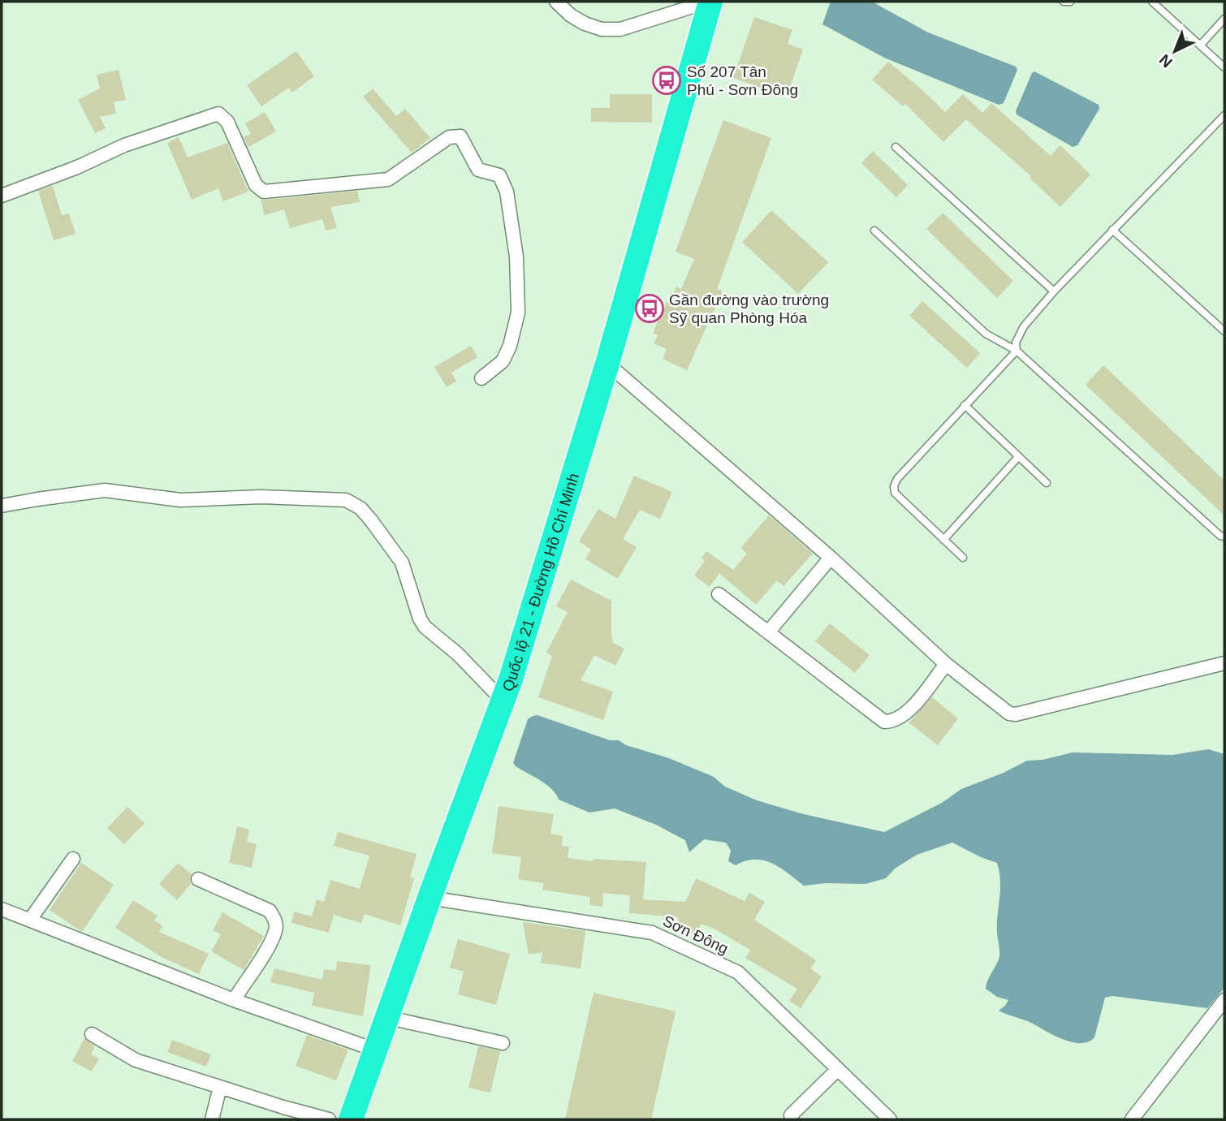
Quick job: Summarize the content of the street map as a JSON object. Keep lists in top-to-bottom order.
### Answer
{
  "streets": {
    "highway": ["Quốc lộ 21 - Đường Hồ Chí Minh"],
    "street": ["Sơn Đông"]
  },
  "crossings": [
    ["Quốc lộ 21 - Đường Hồ Chí Minh", "Sơn Đông"]
  ],
  "places": {
    "bus stop": ["Số 207 Tân Phú - Sơn Đông", "Gần đường vào trường Sỹ quan Phòng Hóa"]
  },
  "north": "bottom left"
}
